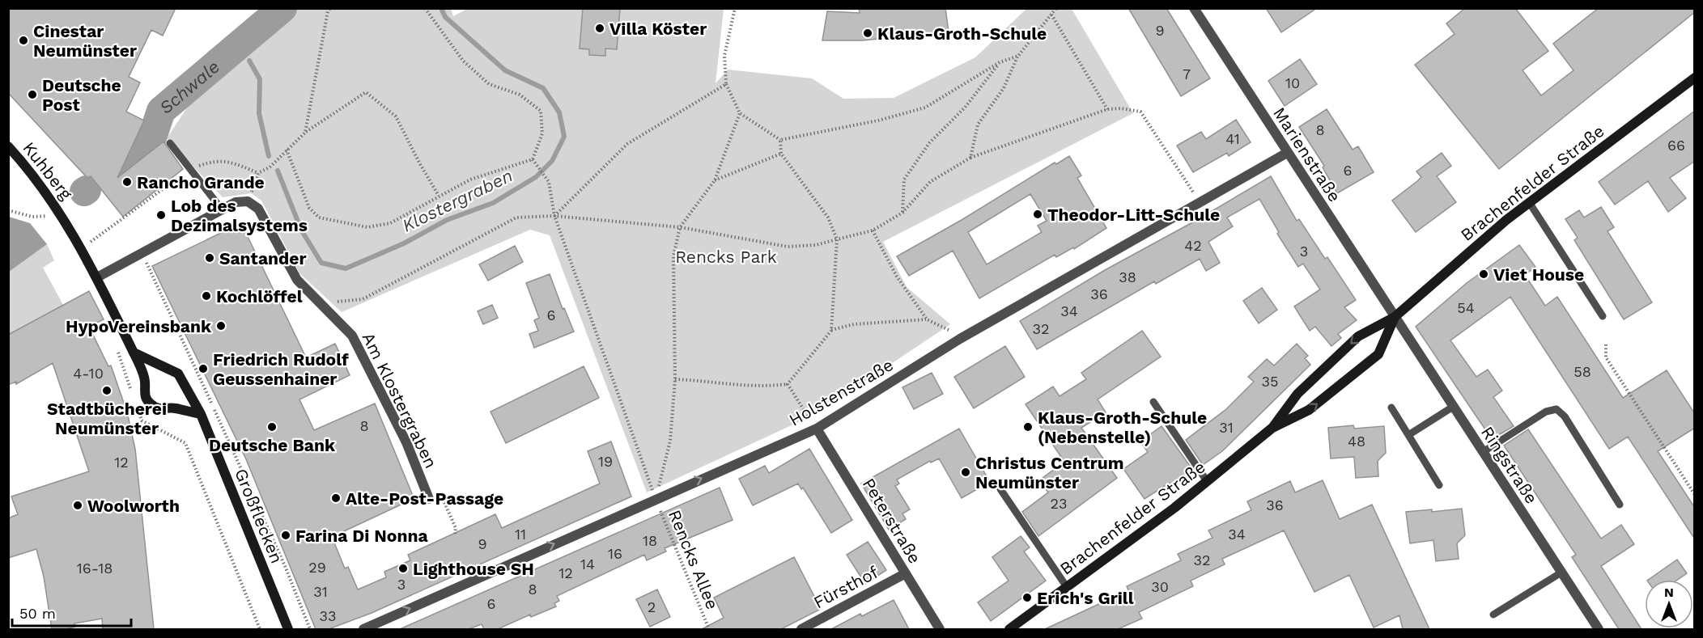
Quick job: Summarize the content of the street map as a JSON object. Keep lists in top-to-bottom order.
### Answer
{
  "streets": {
    "street": [
      "Marienstraße",
      "Kuhberg",
      "Brachenfelder Straße",
      "Holstenstraße",
      "Am Klostergraben",
      "Ringstraße",
      "Großflecken",
      "Peterstraße",
      "Fürsthof"
    ],
    "path": ["Rencks Allee"]
  },
  "crossings": [
    ["Marienstraße", "Brachenfelder Straße"],
    ["Marienstraße", "Holstenstraße"],
    ["Marienstraße", "Ringstraße"],
    ["Brachenfelder Straße", "Ringstraße"],
    ["Holstenstraße", "Peterstraße"],
    ["Holstenstraße", "Rencks Allee"],
    ["Peterstraße", "Fürsthof"]
  ],
  "one_way": ["Holstenstraße"],
  "water": ["Schwale", "Klostergraben"],
  "parks": ["Rencks Park"],
  "places": [
    "Villa Köster",
    "Klaus-Groth-Schule",
    "Cinestar Neumünster",
    "Deutsche Post",
    "Rancho Grande",
    "Theodor-Litt-Schule",
    "Lob des Dezimalsystems",
    "Santander",
    "Viet House",
    "Kochlöffel",
    "HypoVereinsbank",
    "Friedrich Rudolf Geussenhainer",
    "Stadtbücherei Neumünster",
    "Deutsche Bank",
    "Klaus-Groth-Schule (Nebenstelle)",
    "Christus Centrum Neumünster",
    "Alte-Post-Passage",
    "Woolworth",
    "Farina Di Nonna",
    "Lighthouse SH",
    "Erich's Grill"
  ],
  "house_numbers": [
    "9",
    "7",
    "10",
    "8",
    "41",
    "66",
    "6",
    "42",
    "3",
    "38",
    "36",
    "54",
    "34",
    "6",
    "32",
    "58",
    "4-10",
    "35",
    "8",
    "31",
    "48",
    "19",
    "12",
    "23",
    "36",
    "11",
    "34",
    "18",
    "9",
    "16",
    "32",
    "14",
    "29",
    "16-18",
    "12",
    "3",
    "30",
    "8",
    "31",
    "6",
    "2",
    "33"
  ],
  "scale_bar": "50 m",
  "north": "top"
}
